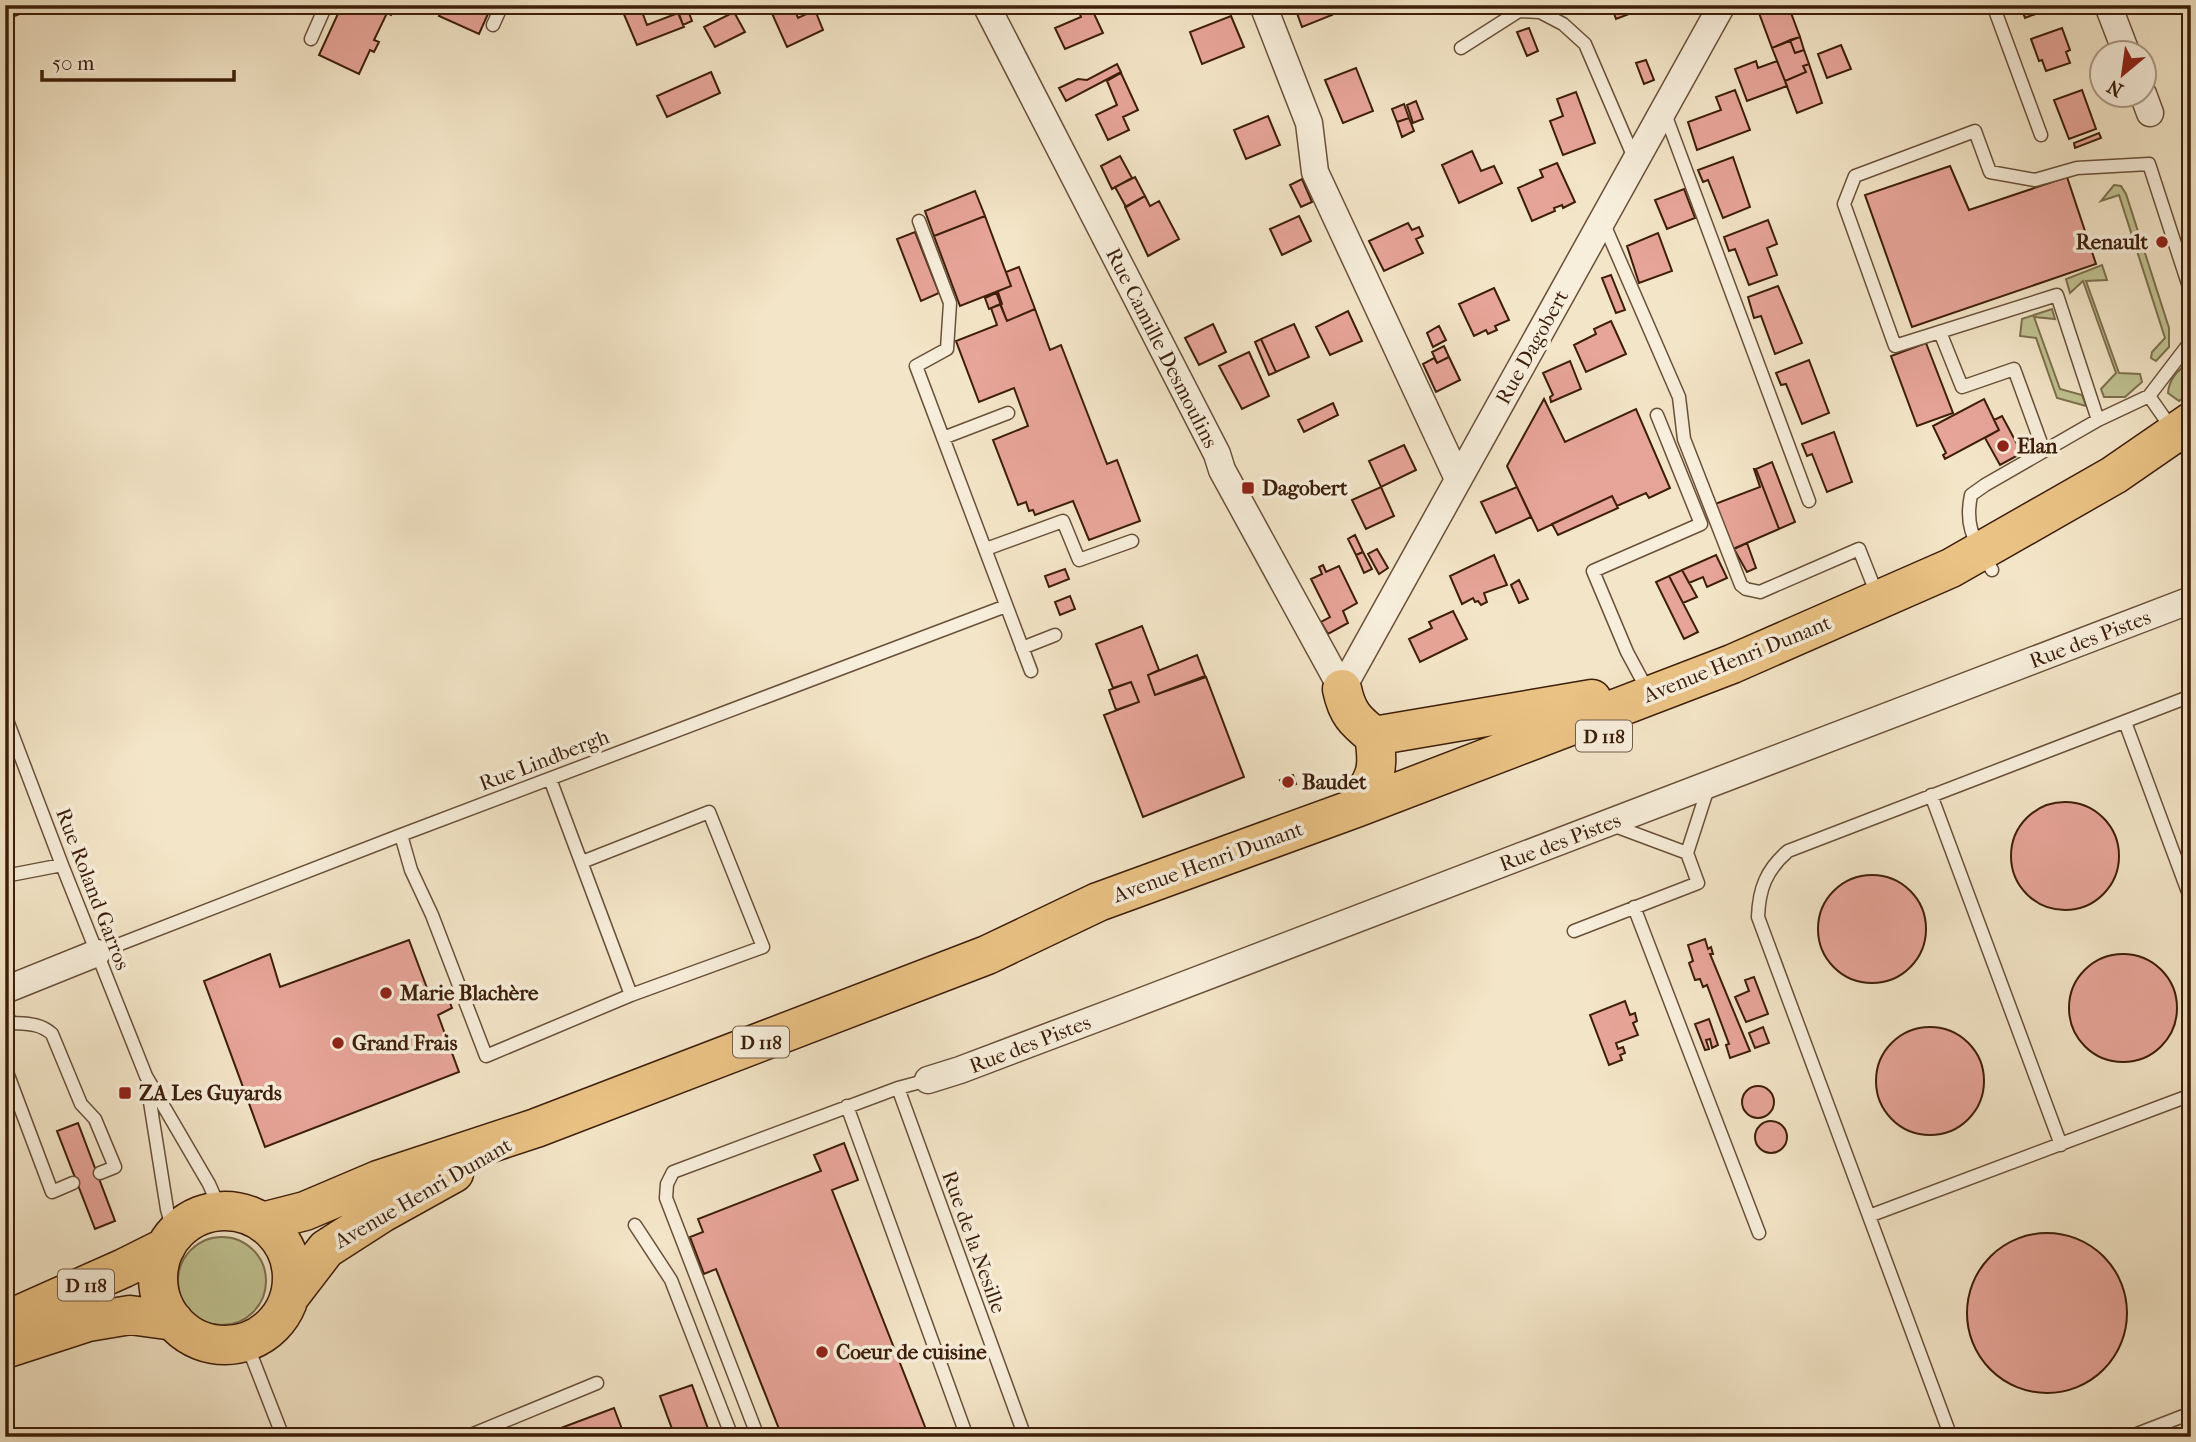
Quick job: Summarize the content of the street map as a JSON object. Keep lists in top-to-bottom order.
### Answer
{
  "streets": {
    "main road": ["Avenue Henri Dunant", "D 118"],
    "street": ["Rue Dagobert", "Rue Camille Desmoulins", "Rue des Pistes"],
    "lane": ["Rue Lindbergh", "Rue Roland Garros", "Rue de la Nesille"]
  },
  "crossings": [
    ["Rue Dagobert", "Rue Camille Desmoulins"],
    ["Avenue Henri Dunant", "D 118"],
    ["Avenue Henri Dunant", "Rue Roland Garros"],
    ["D 118", "Rue Roland Garros"],
    ["Rue Lindbergh", "Rue Roland Garros"]
  ],
  "places": {
    "other": [
      "Renault",
      "Elan",
      "Baudet",
      "Marie Blachère",
      "Grand Frais",
      "Coeur de cuisine"
    ],
    "transit": ["Dagobert", "ZA Les Guyards"]
  },
  "scale_bar": "50 m",
  "north": "bottom left"
}
